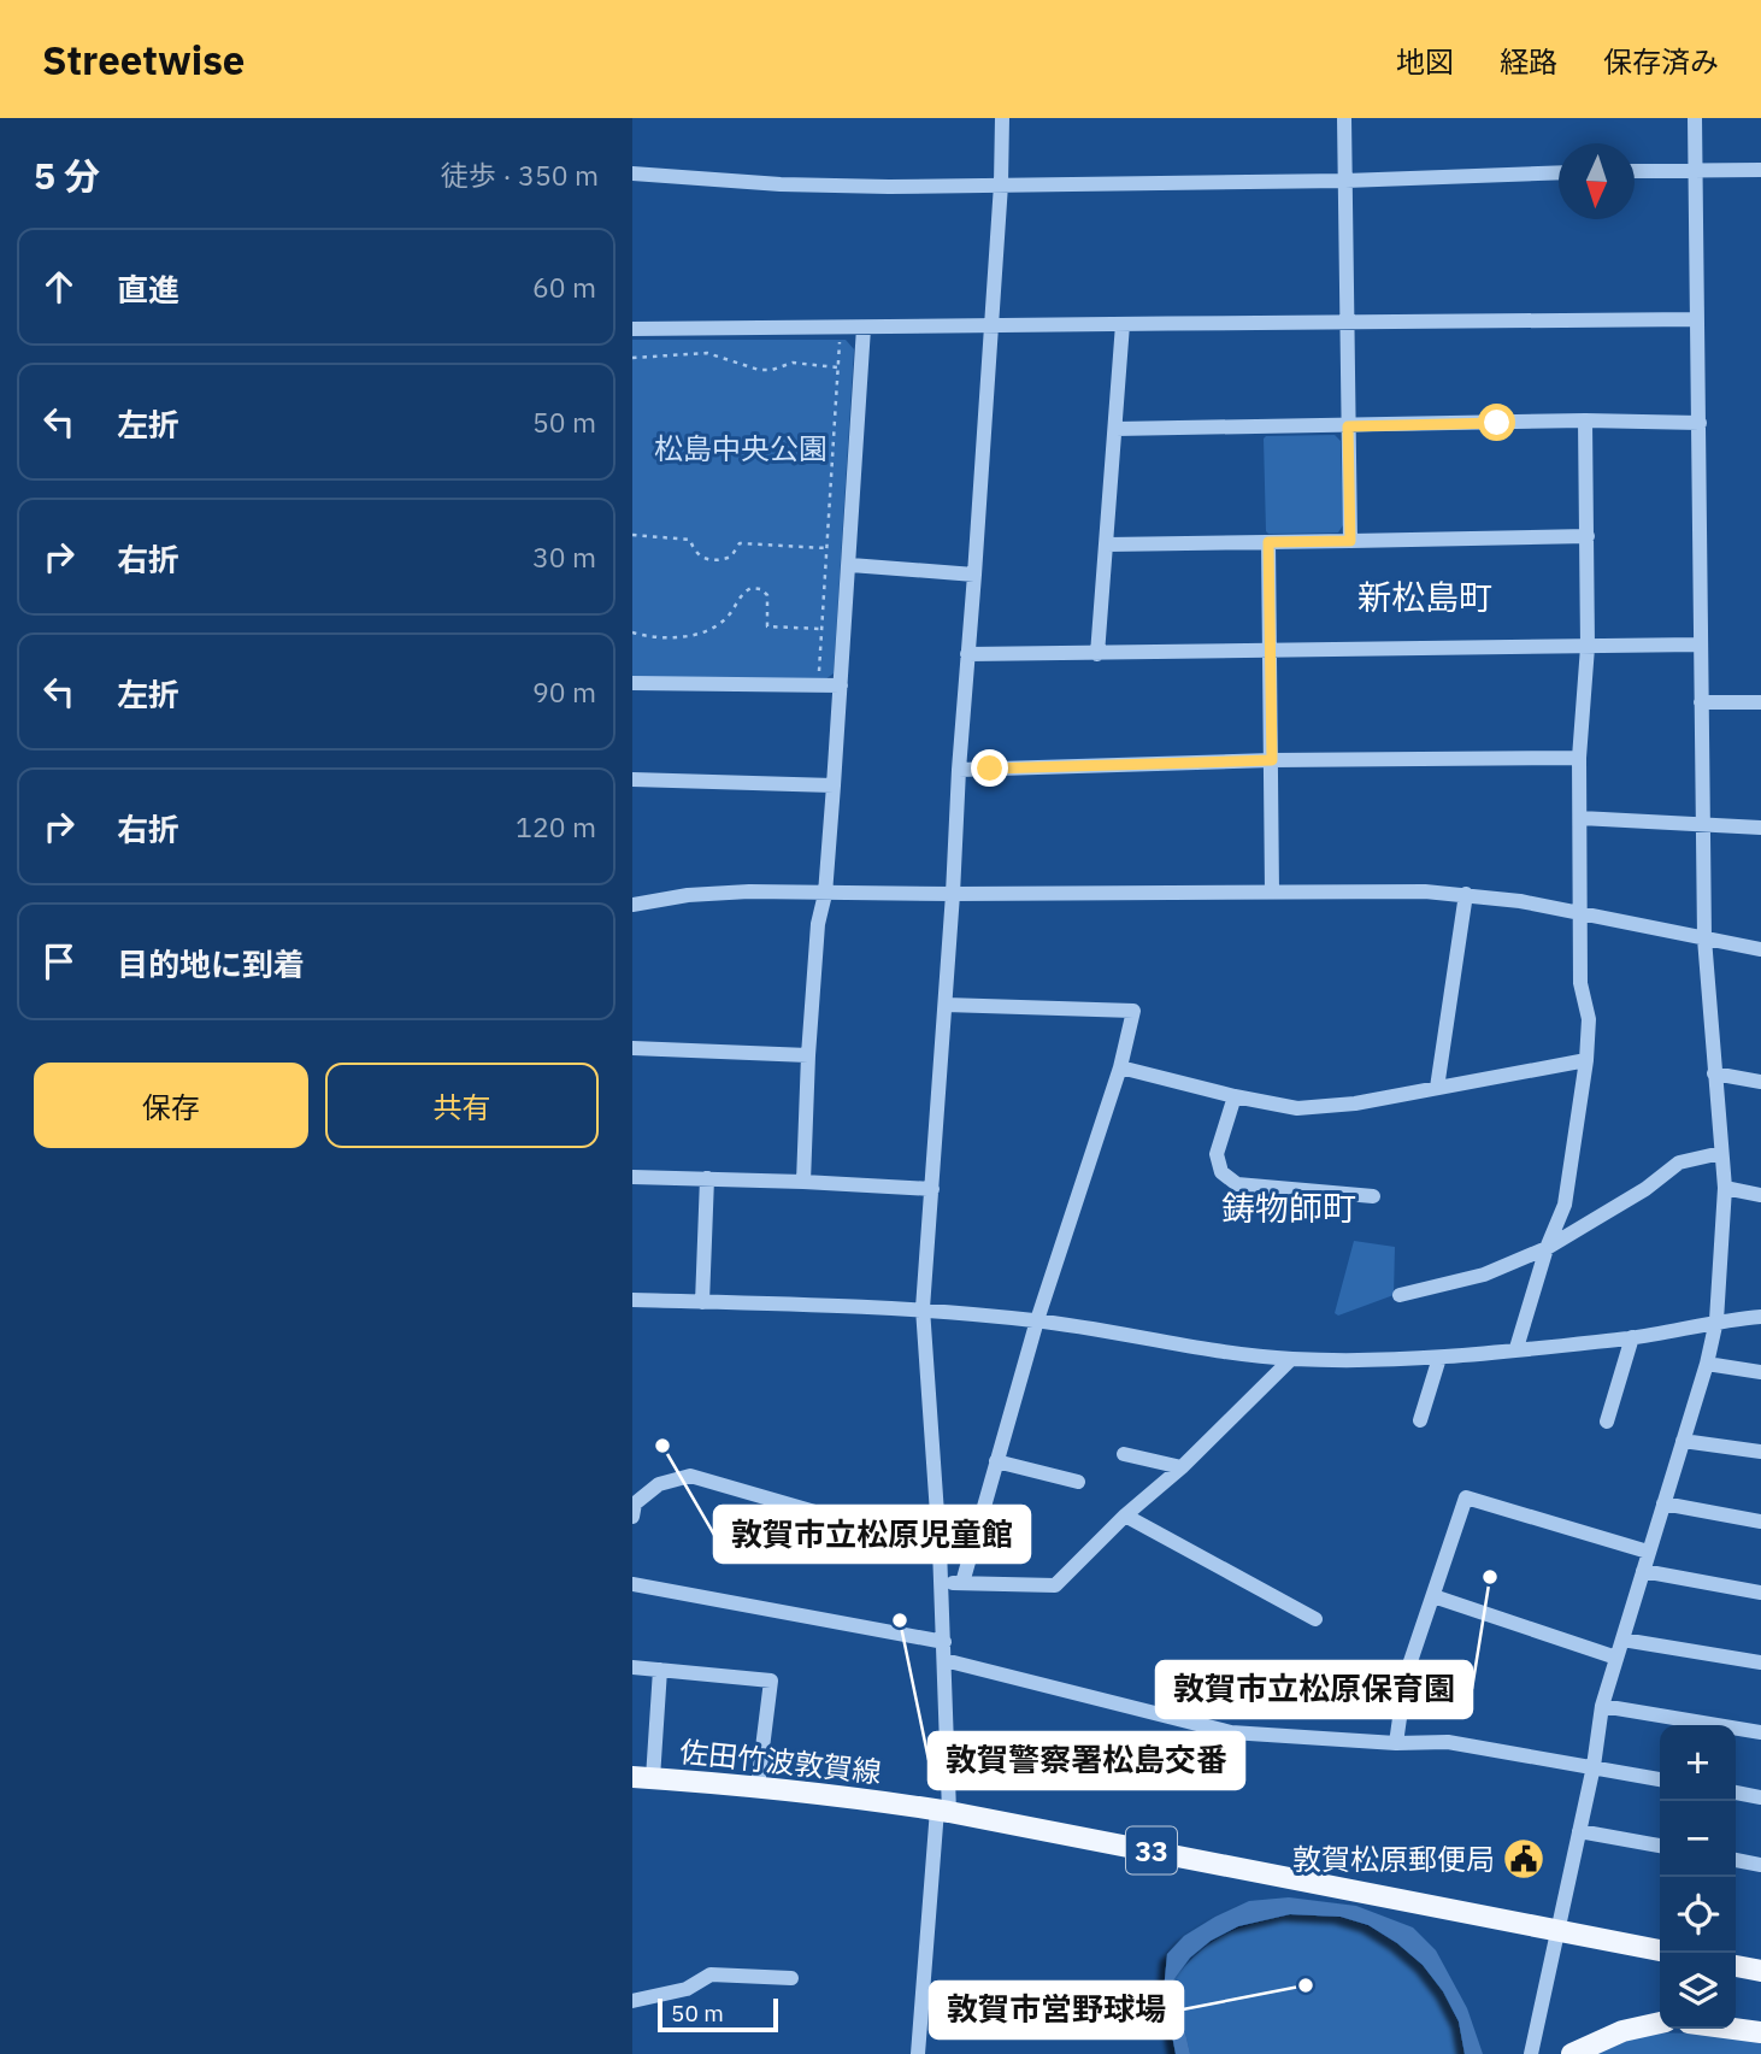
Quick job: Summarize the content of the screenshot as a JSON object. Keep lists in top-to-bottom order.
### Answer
{
  "streets": {
    "main road": ["佐田竹波敦賀線", "33"]
  },
  "districts": ["新松島町", "鋳物師町"],
  "parks": ["松島中央公園"],
  "places": {
    "other": [
      "敦賀市立松原児童館",
      "敦賀市立松原保育園",
      "敦賀警察署松島交番",
      "敦賀市営野球場"
    ],
    "public building": ["敦賀松原郵便局"]
  },
  "scale_bar": "50 m",
  "north": "bottom",
  "page": {
    "header": "Streetwise",
    "nav": ["地図", "経路", "保存済み"],
    "heading": ["5 分", "徒歩 · 350 m"],
    "list": [
      ["直進", "60 m"],
      ["左折", "50 m"],
      ["右折", "30 m"],
      ["左折", "90 m"],
      ["右折", "120 m"],
      "目的地に到着"
    ],
    "buttons": ["保存", "共有"],
    "map_buttons": ["+", "−"],
    "scale": "50 m"
  }
}
